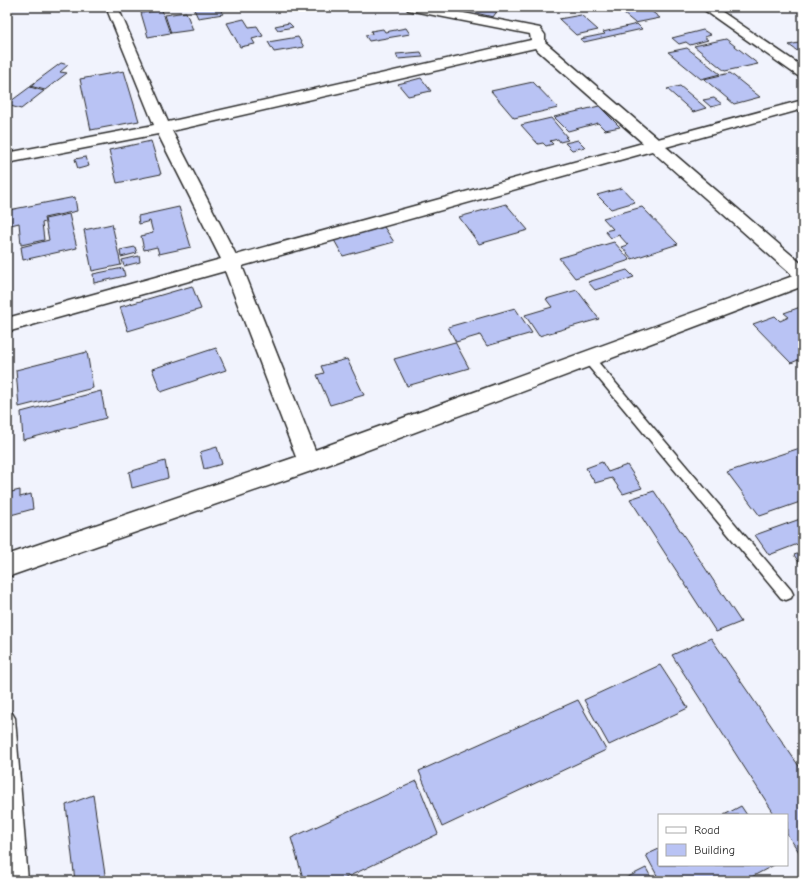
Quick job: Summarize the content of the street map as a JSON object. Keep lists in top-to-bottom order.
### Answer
{
  "legend": ["Road", "Building"]
}
